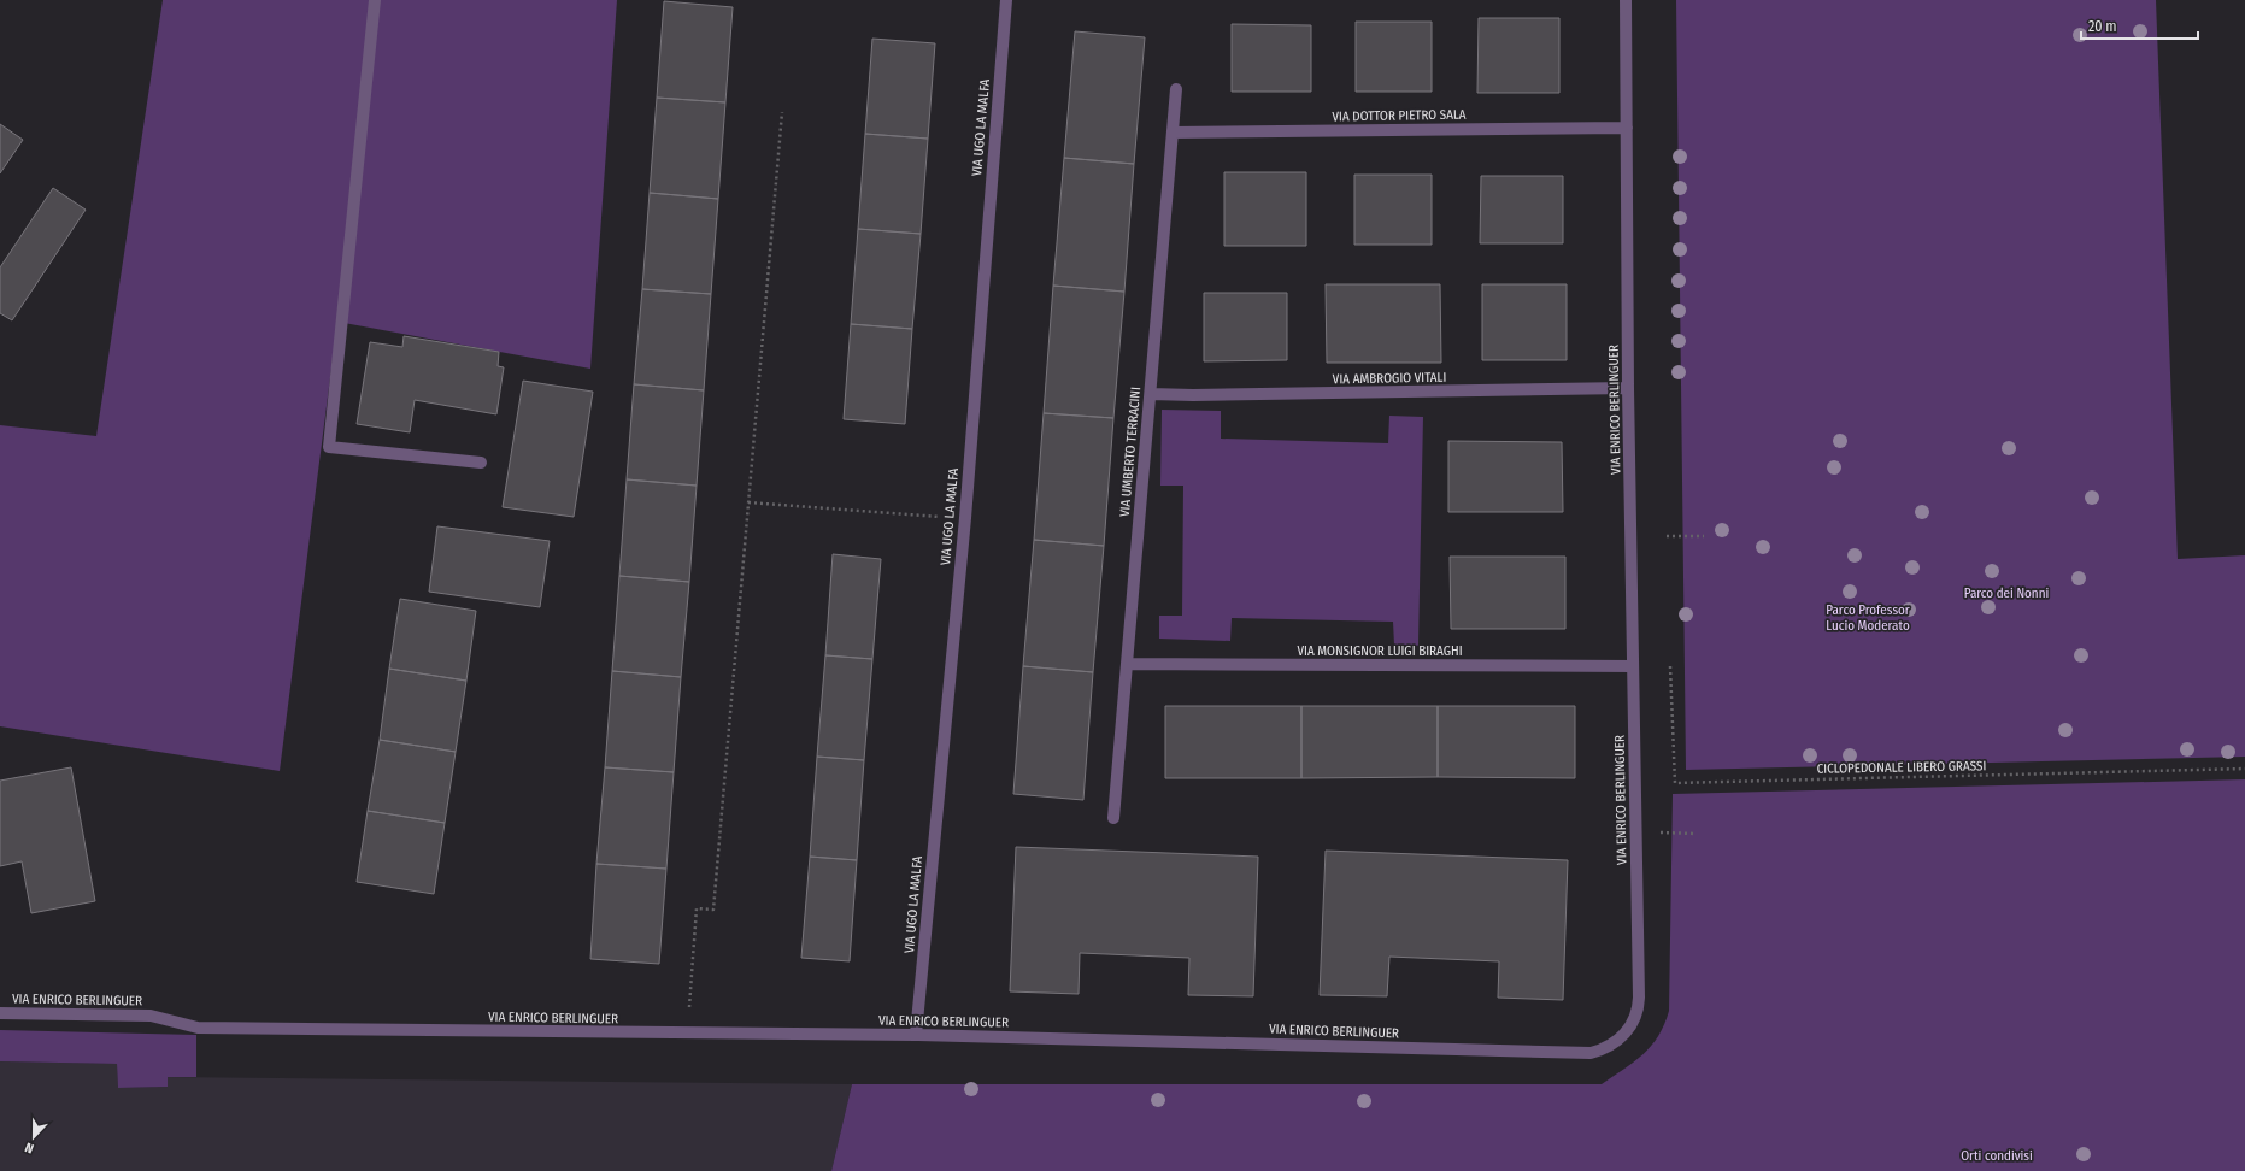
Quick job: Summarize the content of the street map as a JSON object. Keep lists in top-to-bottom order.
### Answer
{
  "streets": {
    "street": [
      "VIA DOTTOR PIETRO SALA",
      "VIA UGO LA MALFA",
      "VIA AMBROGIO VITALI",
      "VIA ENRICO BERLINGUER",
      "VIA UMBERTO TERRACINI",
      "VIA MONSIGNOR LUIGI BIRAGHI"
    ],
    "path": ["CICLOPEDONALE LIBERO GRASSI"]
  },
  "crossings": [
    ["VIA DOTTOR PIETRO SALA", "VIA ENRICO BERLINGUER"],
    ["VIA DOTTOR PIETRO SALA", "VIA UMBERTO TERRACINI"],
    ["VIA UGO LA MALFA", "VIA ENRICO BERLINGUER"],
    ["VIA AMBROGIO VITALI", "VIA ENRICO BERLINGUER"],
    ["VIA AMBROGIO VITALI", "VIA UMBERTO TERRACINI"],
    ["VIA ENRICO BERLINGUER", "VIA MONSIGNOR LUIGI BIRAGHI"],
    ["VIA UMBERTO TERRACINI", "VIA MONSIGNOR LUIGI BIRAGHI"]
  ],
  "parks": ["Parco dei Nonni", "Parco Professor Lucio Moderato", "Orti condivisi"],
  "scale_bar": "20 m",
  "north": "bottom"
}
